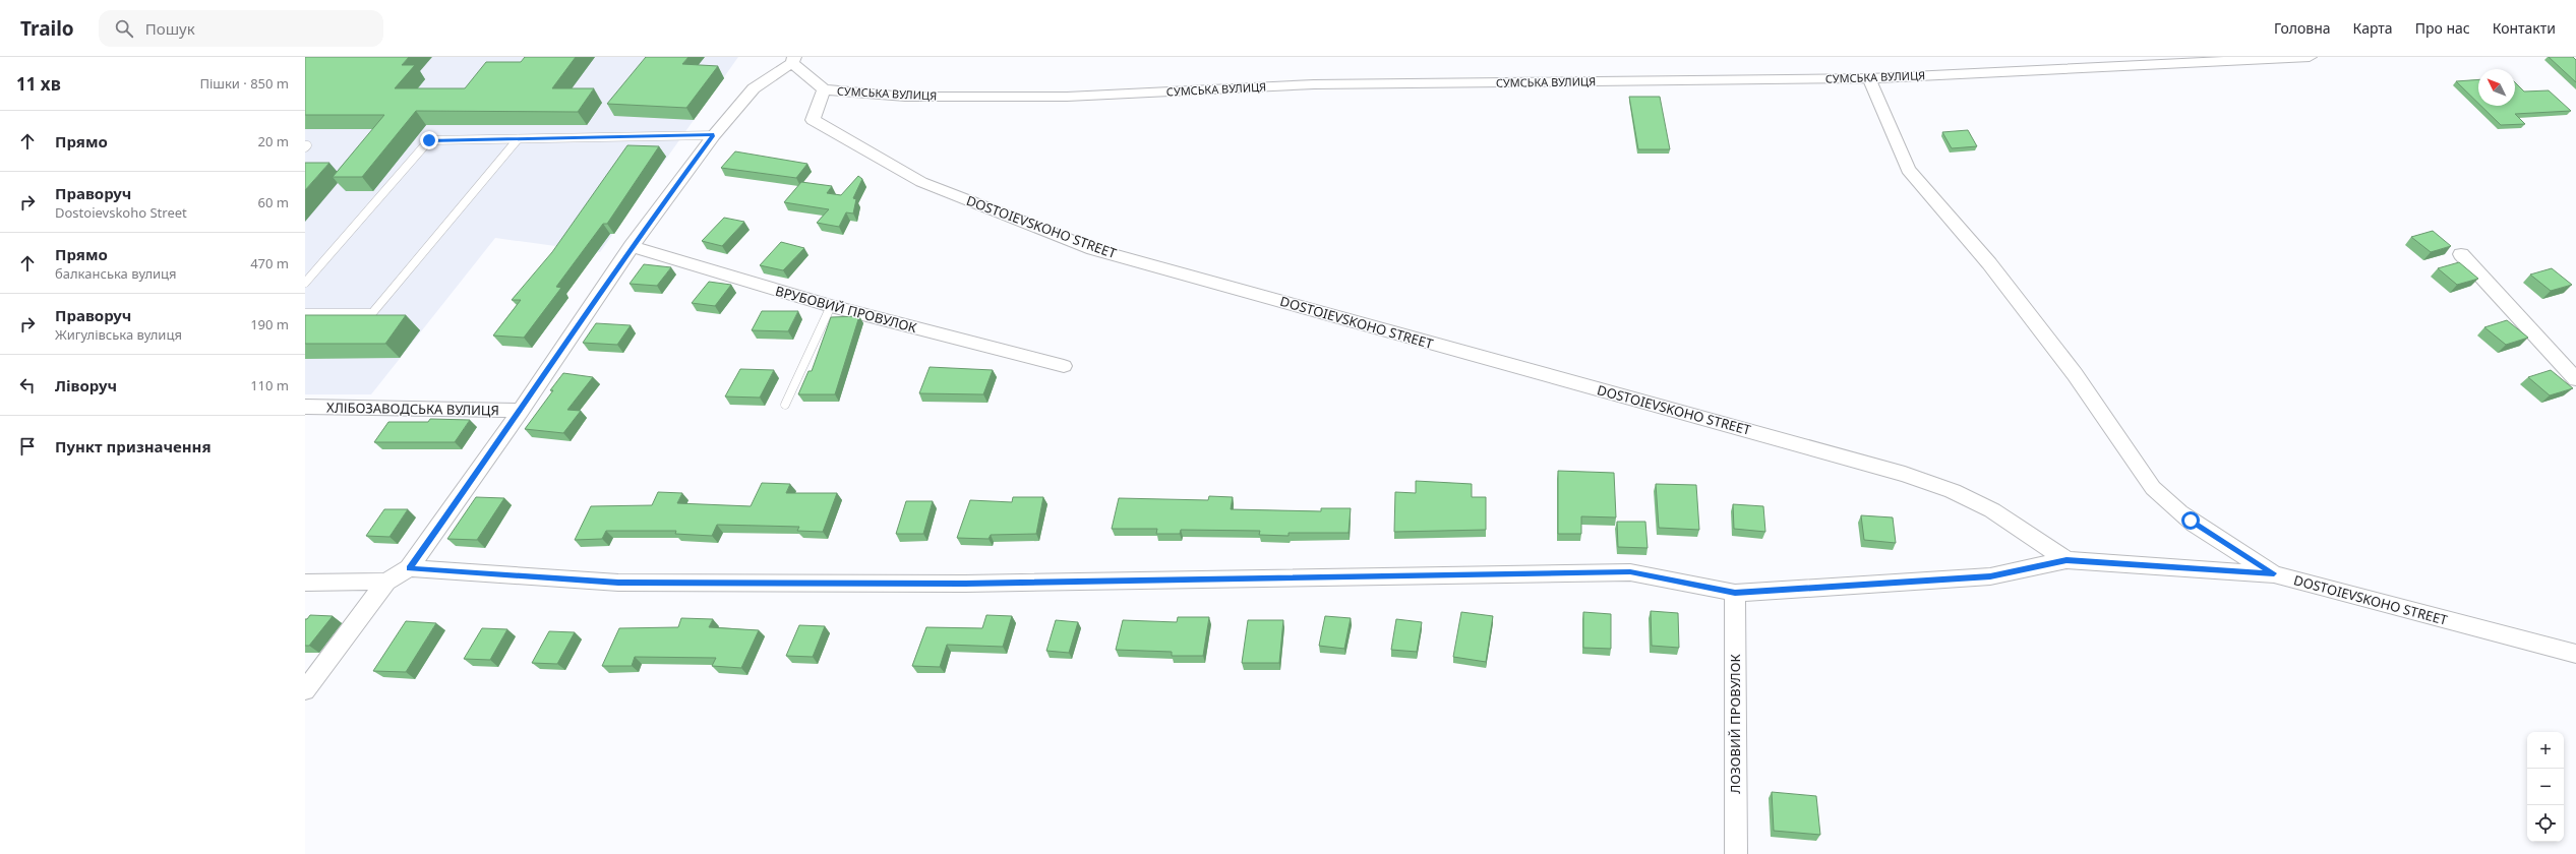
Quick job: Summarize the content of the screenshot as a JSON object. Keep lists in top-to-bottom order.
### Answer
{
  "streets": {
    "street": [
      "СУМСЬКА ВУЛИЦЯ",
      "DOSTOIEVSKOHO STREET",
      "ВРУБОВИЙ ПРОВУЛОК",
      "ХЛІБОЗАВОДСЬКА ВУЛИЦЯ",
      "ЛОЗОВИЙ ПРОВУЛОК"
    ]
  },
  "crossings": [
    ["СУМСЬКА ВУЛИЦЯ", "DOSTOIEVSKOHO STREET"]
  ],
  "north": "top left",
  "page": {
    "header": "Trailo",
    "search": "Пошук",
    "nav": [
      "Головна",
      "Карта",
      "Про нас",
      "Контакти"
    ],
    "heading": ["11 хв", "Пішки · 850 m"],
    "list": [
      ["Прямо", "20 m"],
      ["Праворуч", "Dostoievskoho Street", "60 m"],
      ["Прямо", "балканська вулиця", "470 m"],
      ["Праворуч", "Жигулівська вулиця", "190 m"],
      ["Ліворуч", "110 m"],
      "Пункт призначення"
    ],
    "map_buttons": ["+", "−"]
  }
}
